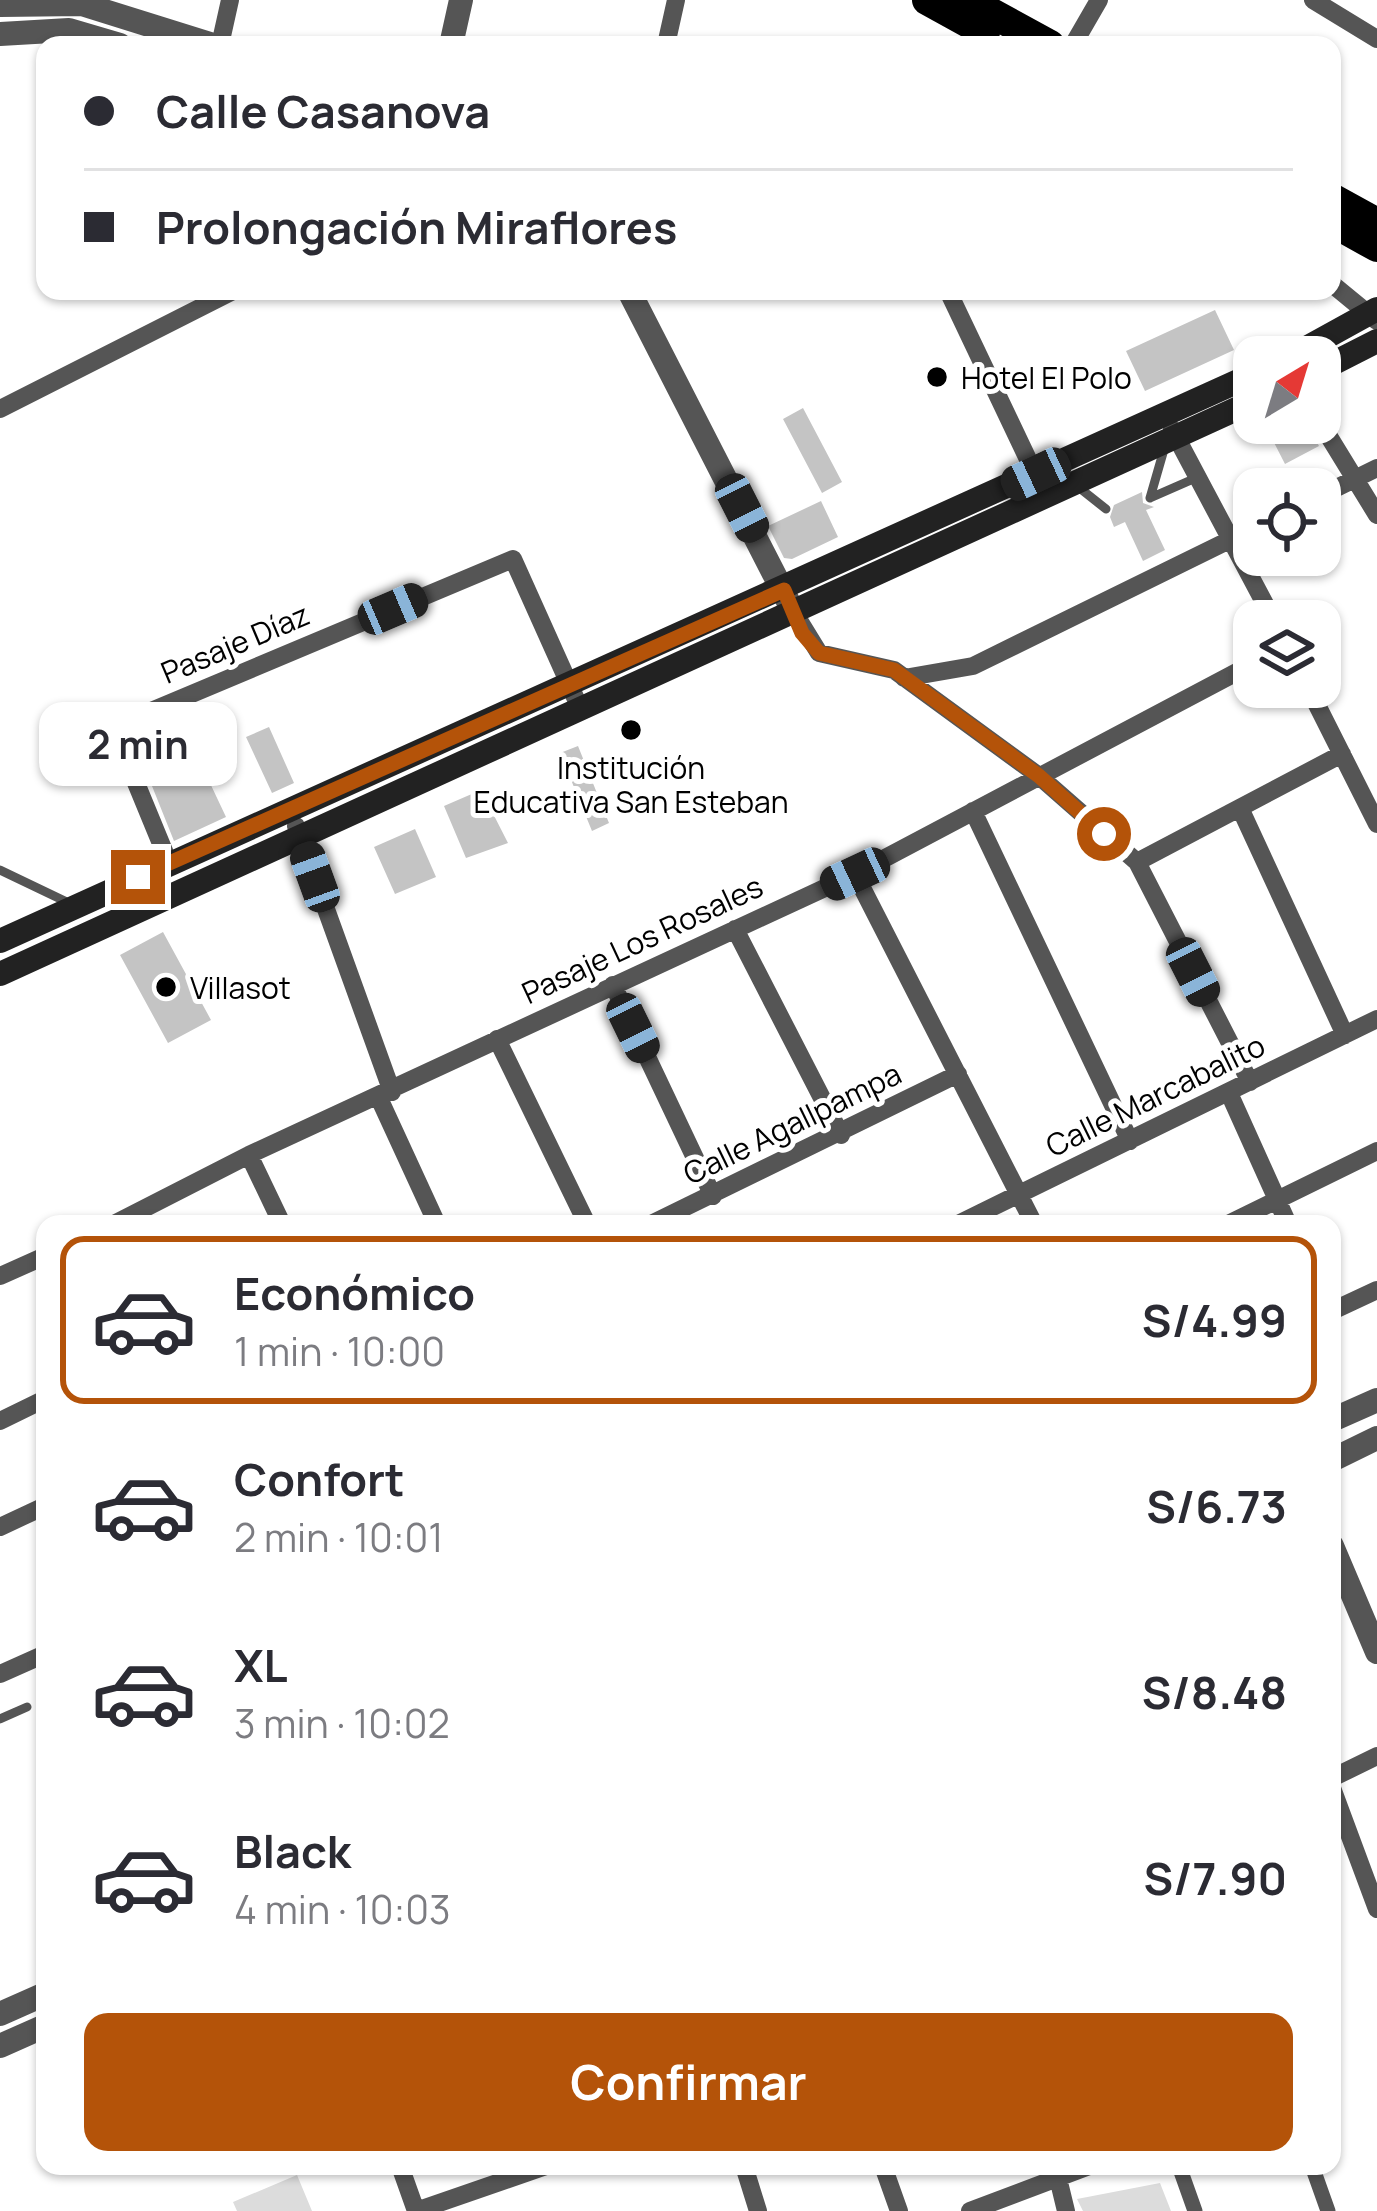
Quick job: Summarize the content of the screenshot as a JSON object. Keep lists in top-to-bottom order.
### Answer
{
  "streets": {
    "street": [
      "Pasaje Díaz",
      "Pasaje Los Rosales",
      "Calle Marcabalito",
      "Calle Agallpampa"
    ]
  },
  "places": ["Hotel El Polo", "Institución Educativa San Esteban", "Villasot"],
  "north": "top right",
  "page": {
    "banner": ["Calle Casanova", "Prolongación Miraflores"],
    "bubble": "2 min",
    "list": [
      {
        "name": "Económico",
        "note": "1 min · 10:00",
        "value": "S/4.99"
      },
      {
        "name": "Confort",
        "note": "2 min · 10:01",
        "value": "S/6.73"
      },
      {
        "name": "XL",
        "note": "3 min · 10:02",
        "value": "S/8.48"
      },
      {
        "name": "Black",
        "note": "4 min · 10:03",
        "value": "S/7.90"
      }
    ],
    "buttons": "Confirmar"
  }
}
